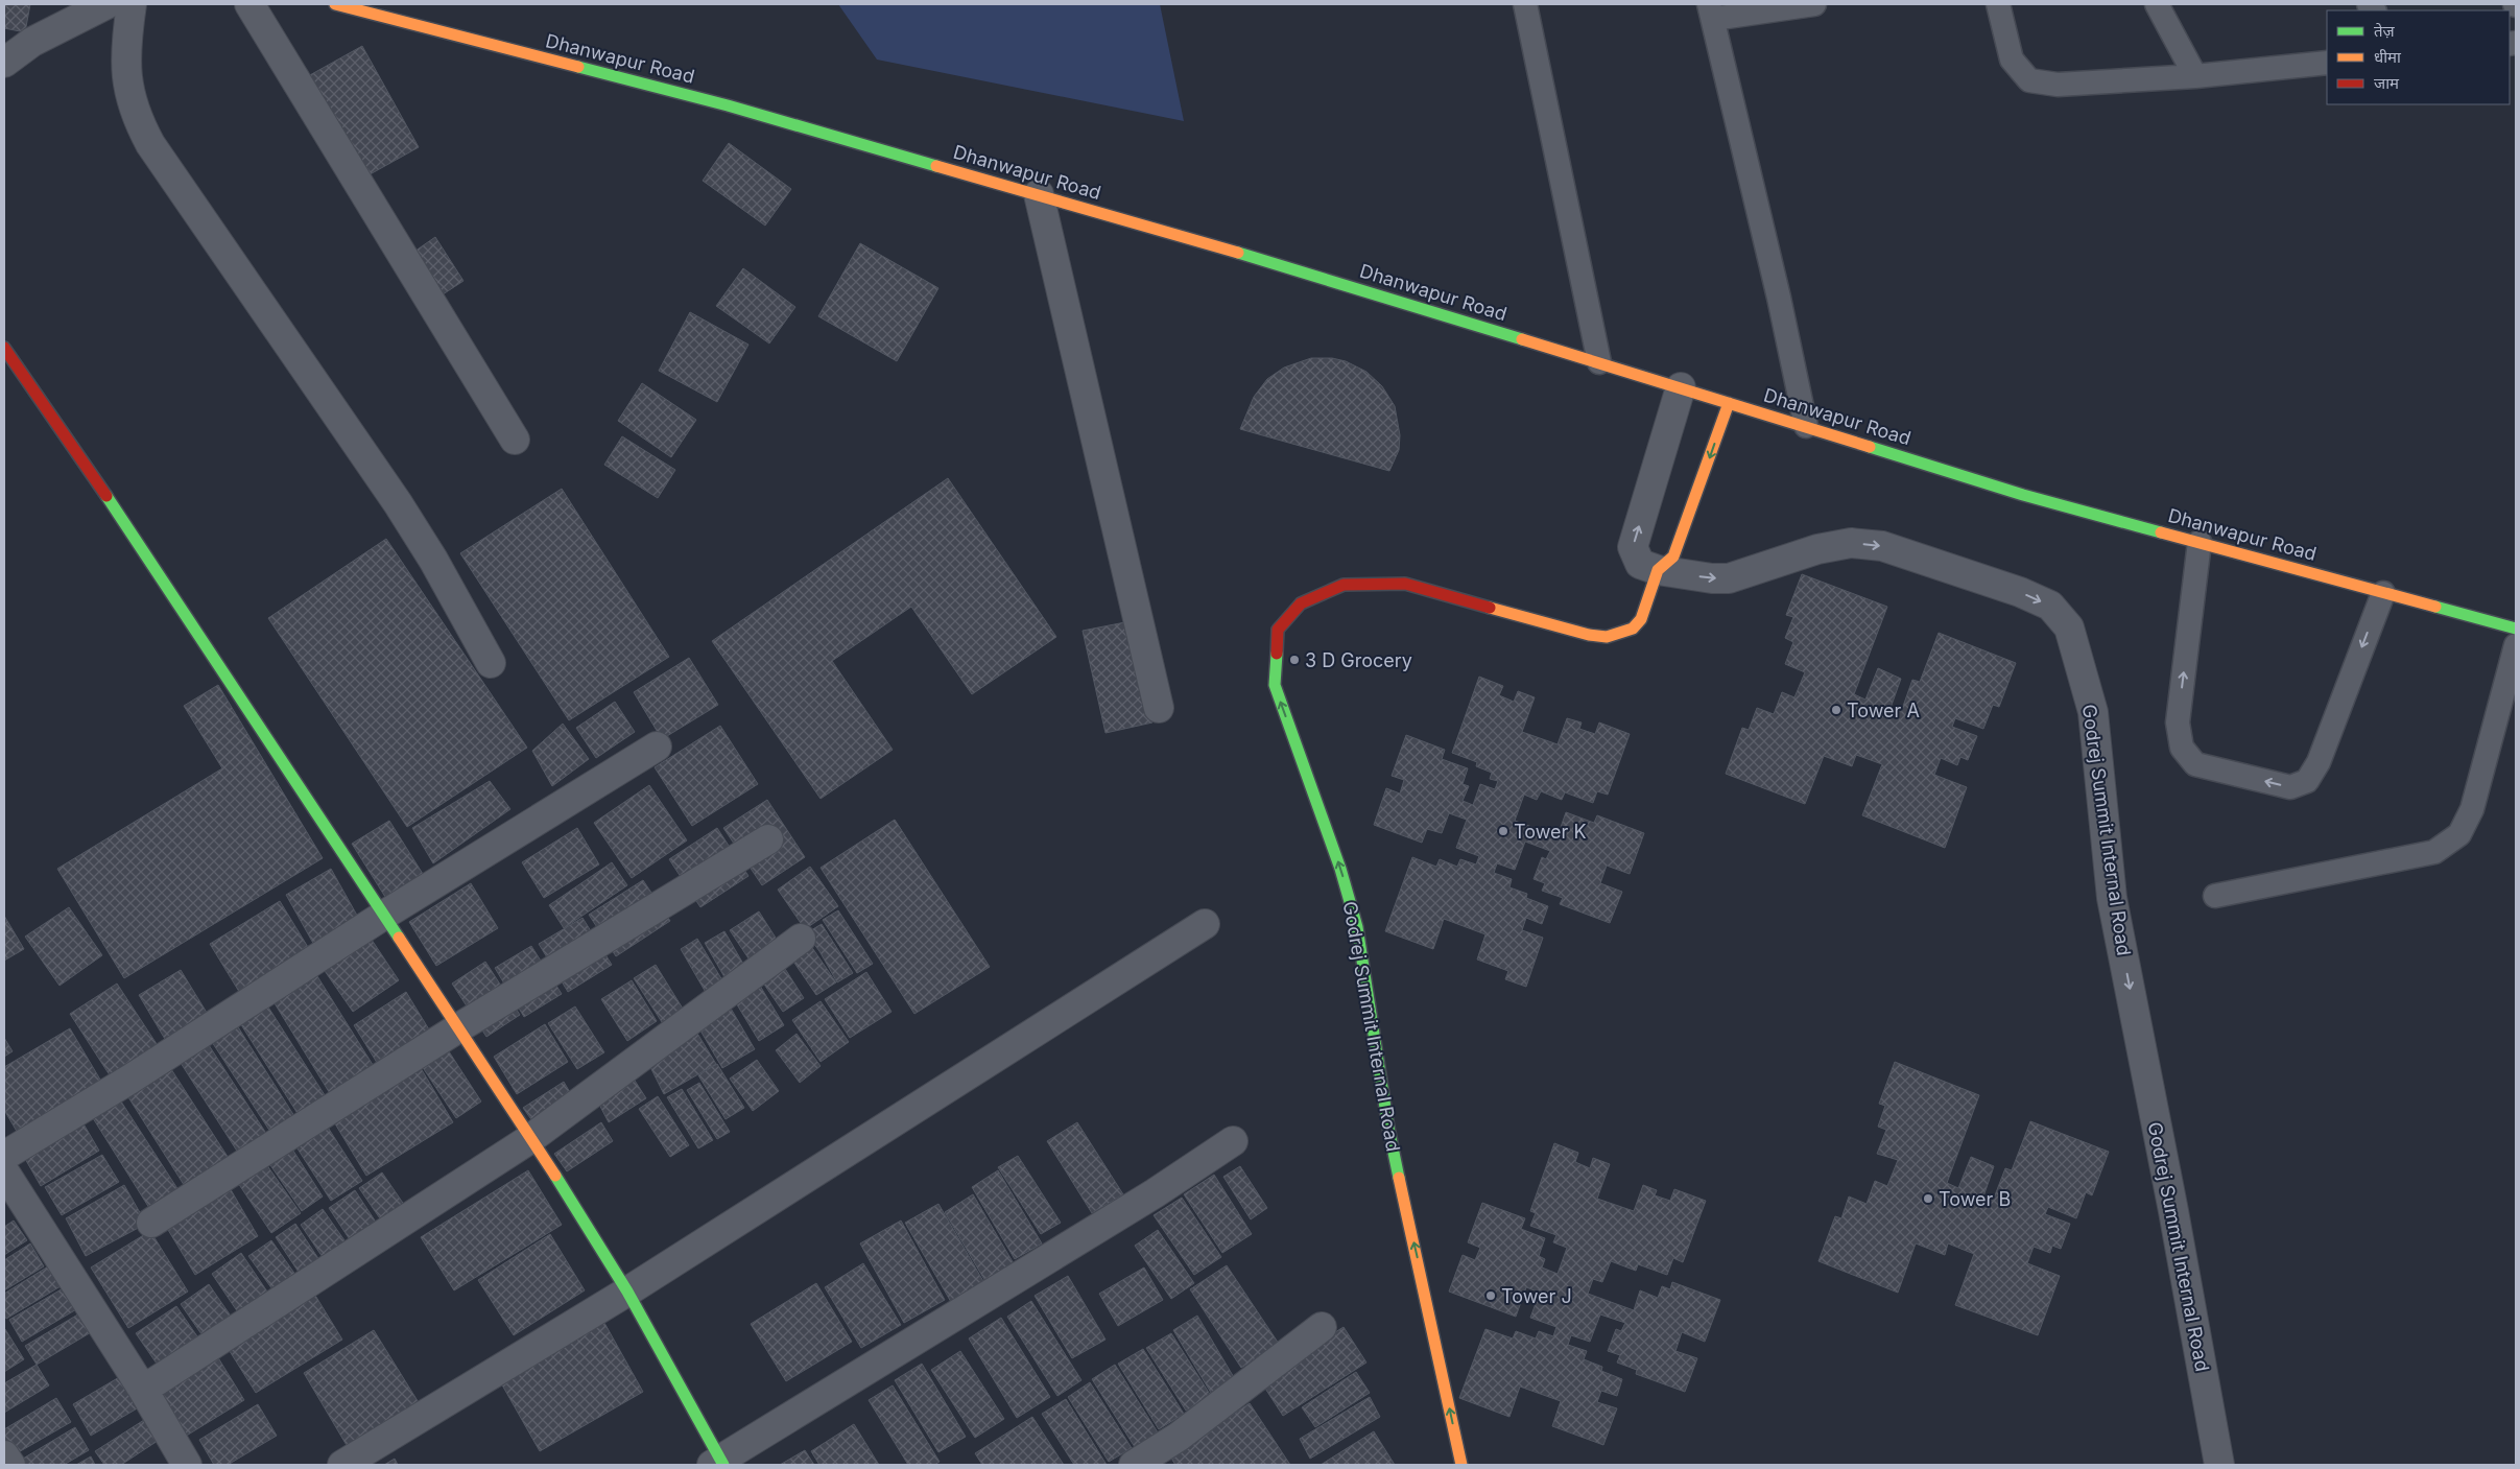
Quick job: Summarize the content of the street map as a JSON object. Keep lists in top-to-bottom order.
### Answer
{
  "streets": {
    "street": ["Dhanwapur Road", "Godrej Summit Internal Road"]
  },
  "crossings": [
    ["Dhanwapur Road", "Godrej Summit Internal Road"]
  ],
  "places": [
    "3 D Grocery",
    "Tower A",
    "Tower K",
    "Tower B",
    "Tower J"
  ],
  "legend": ["तेज़", "धीमा", "जाम"]
}
